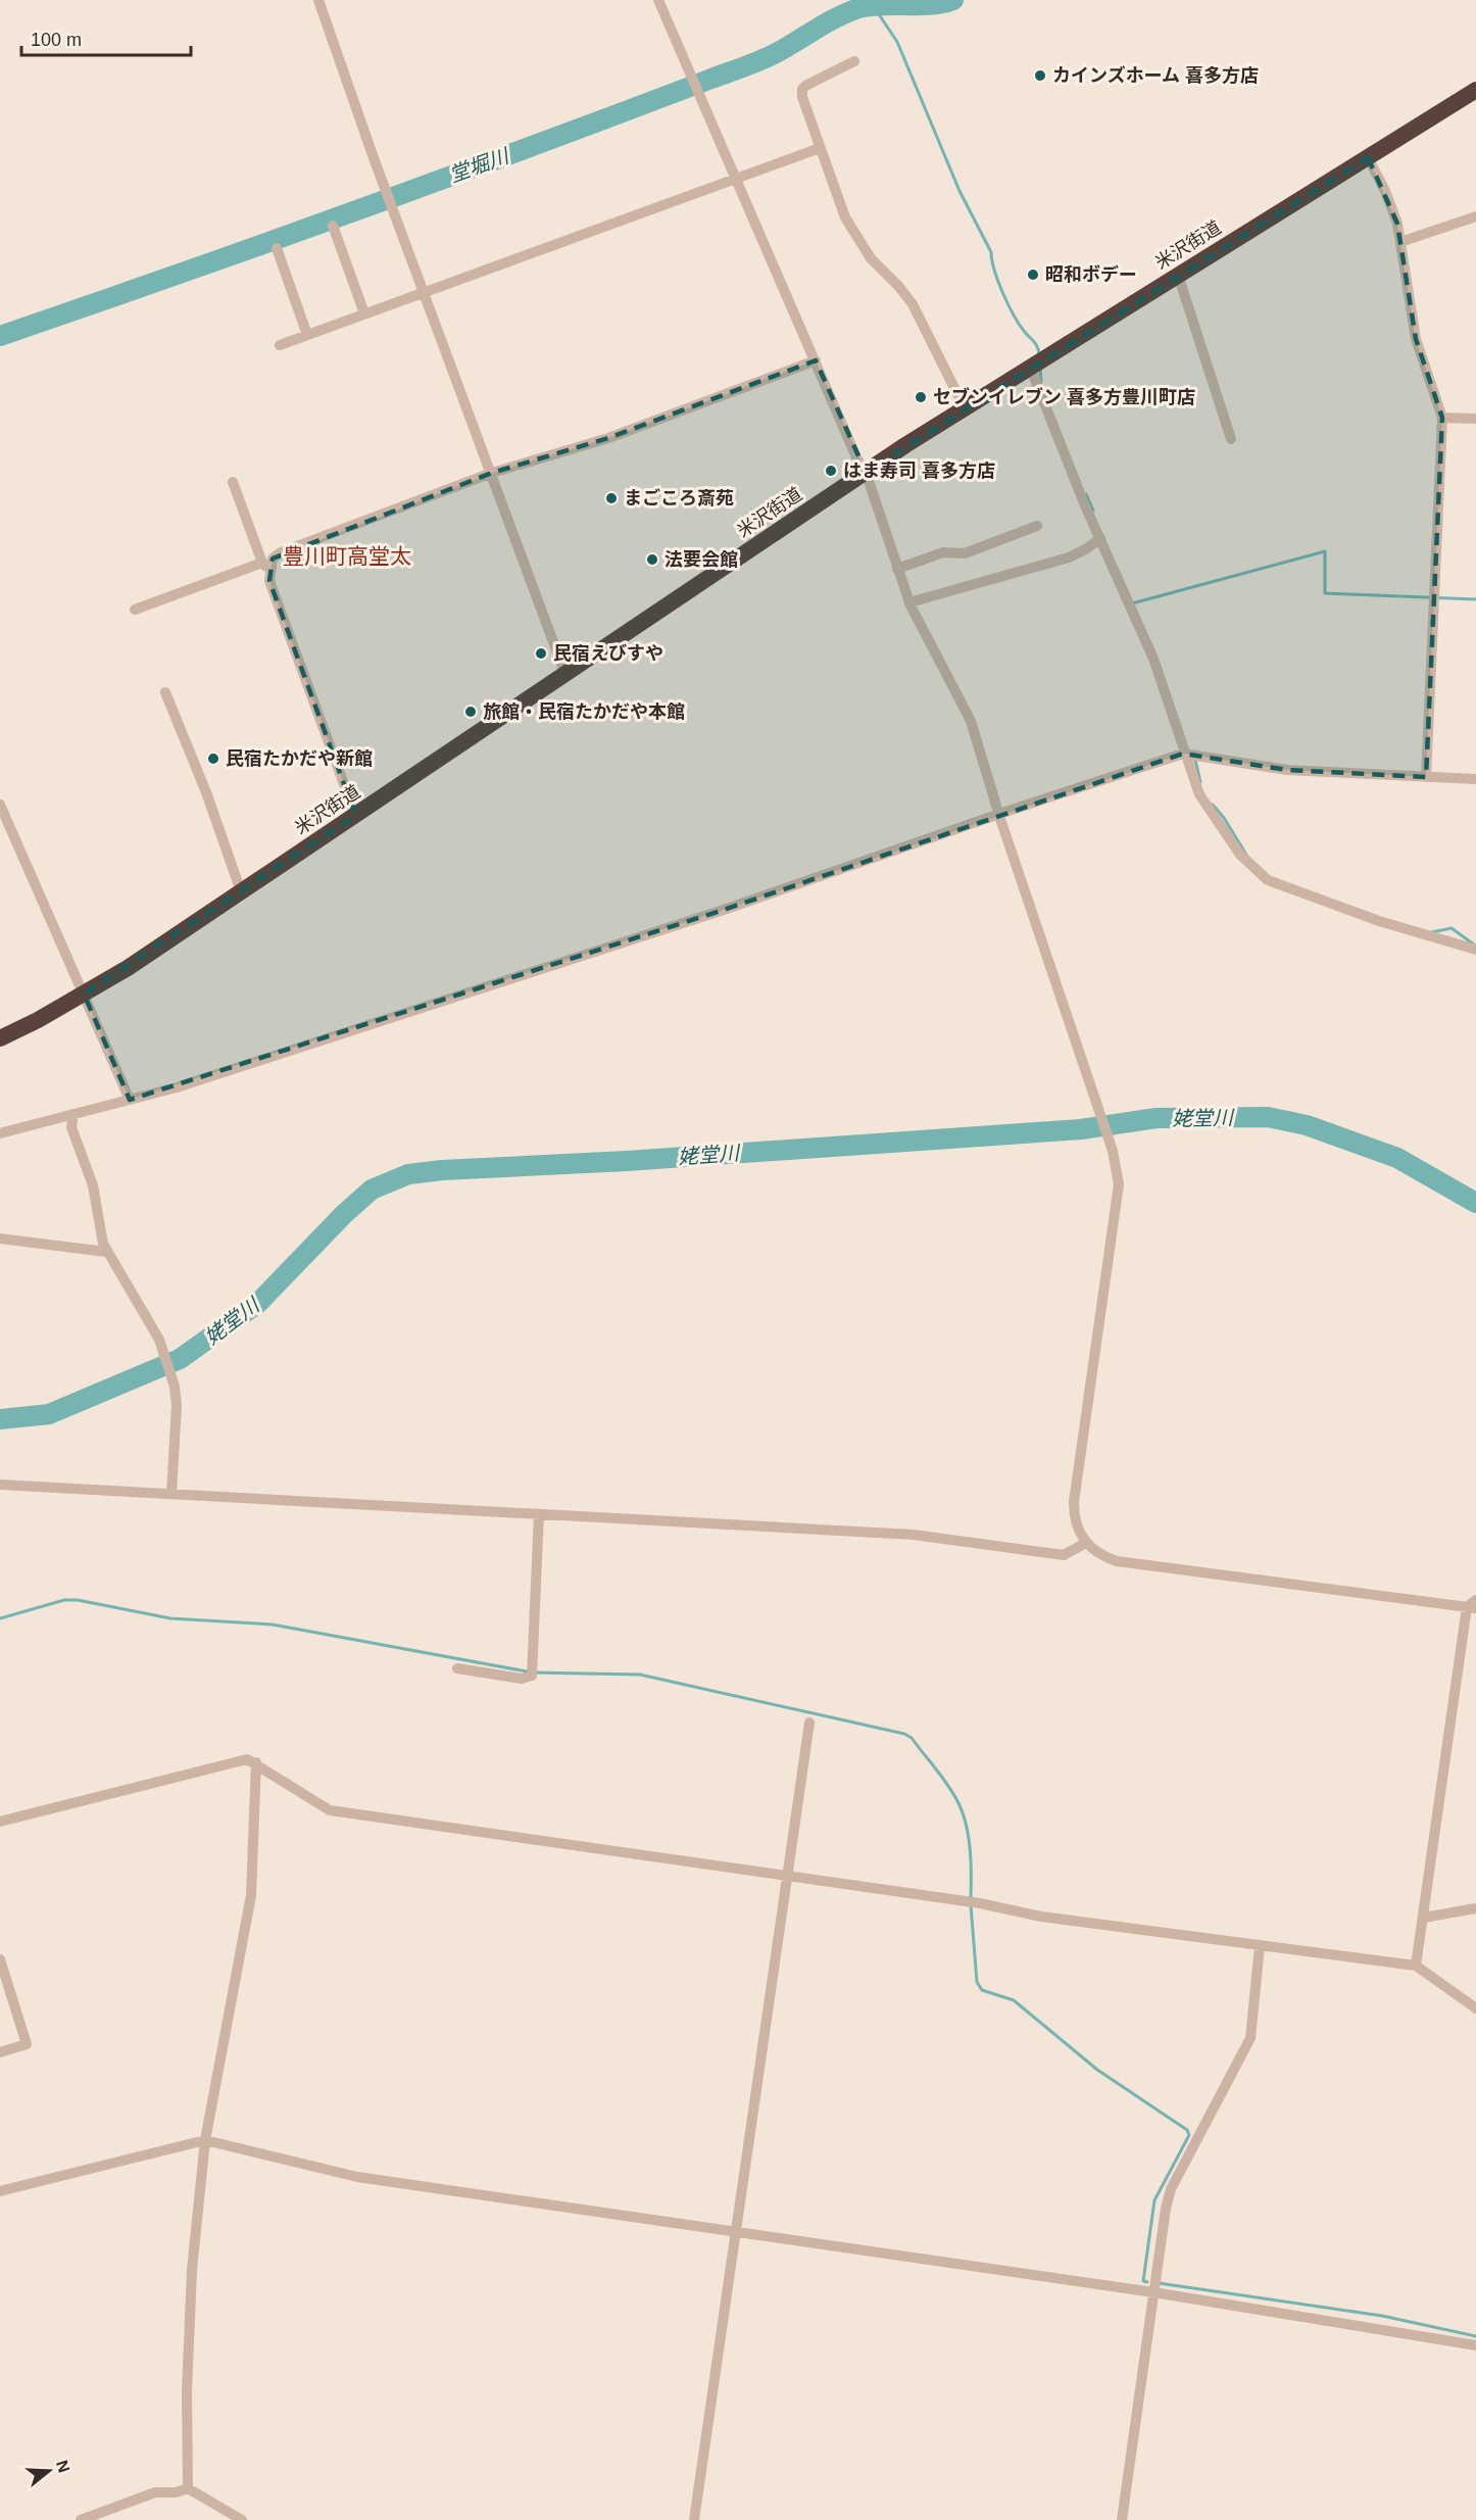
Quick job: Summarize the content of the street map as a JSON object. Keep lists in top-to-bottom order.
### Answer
{
  "streets": {
    "highway": ["米沢街道"]
  },
  "districts": ["豊川町高堂太"],
  "water": ["堂堀川", "姥堂川"],
  "places": [
    "カインズホーム 喜多方店",
    "昭和ボデー",
    "セブンイレブン 喜多方豊川町店",
    "はま寿司 喜多方店",
    "まごころ斎苑",
    "法要会館",
    "民宿えびすや",
    "旅館・民宿たかだや本館",
    "民宿たかだや新館"
  ],
  "scale_bar": "100 m",
  "north": "right"
}
